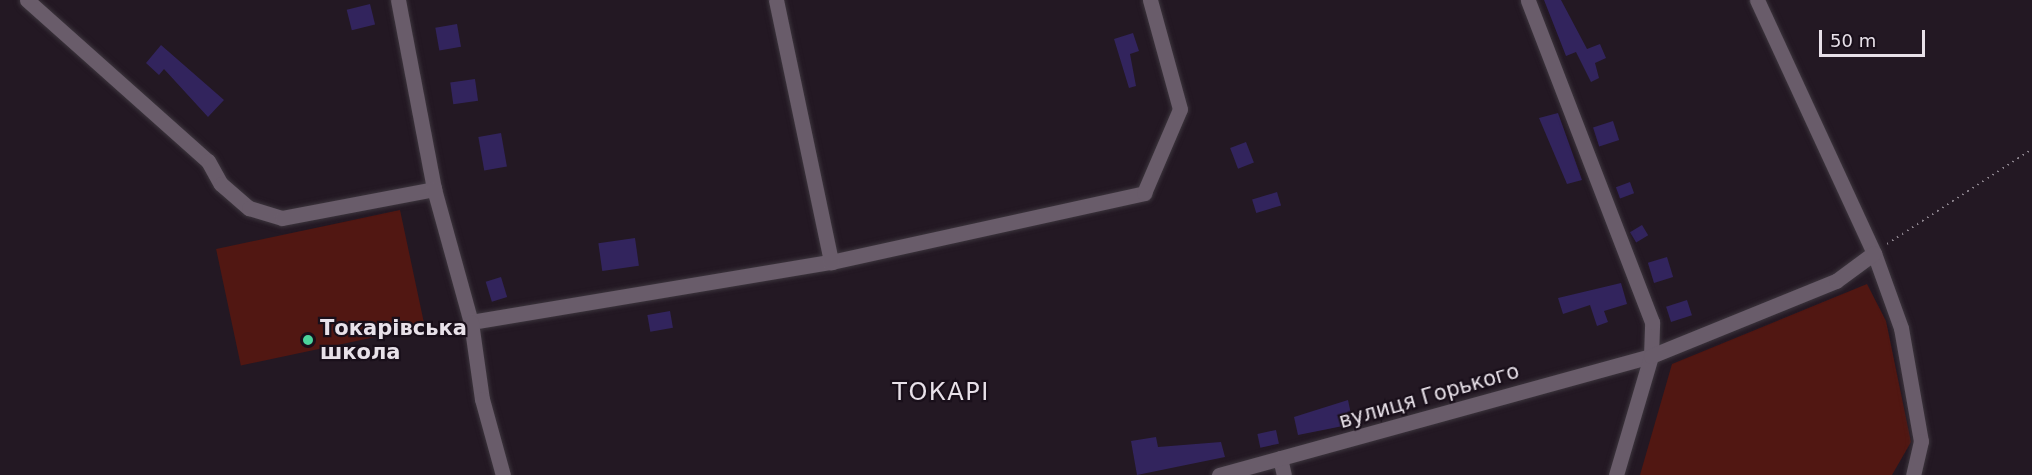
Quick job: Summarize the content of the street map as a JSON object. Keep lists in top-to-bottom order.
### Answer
{
  "streets": {
    "street": ["вулиця Горького"]
  },
  "districts": ["ТОКАРІ"],
  "places": ["Токарівська школа"],
  "scale_bar": "50 m"
}
